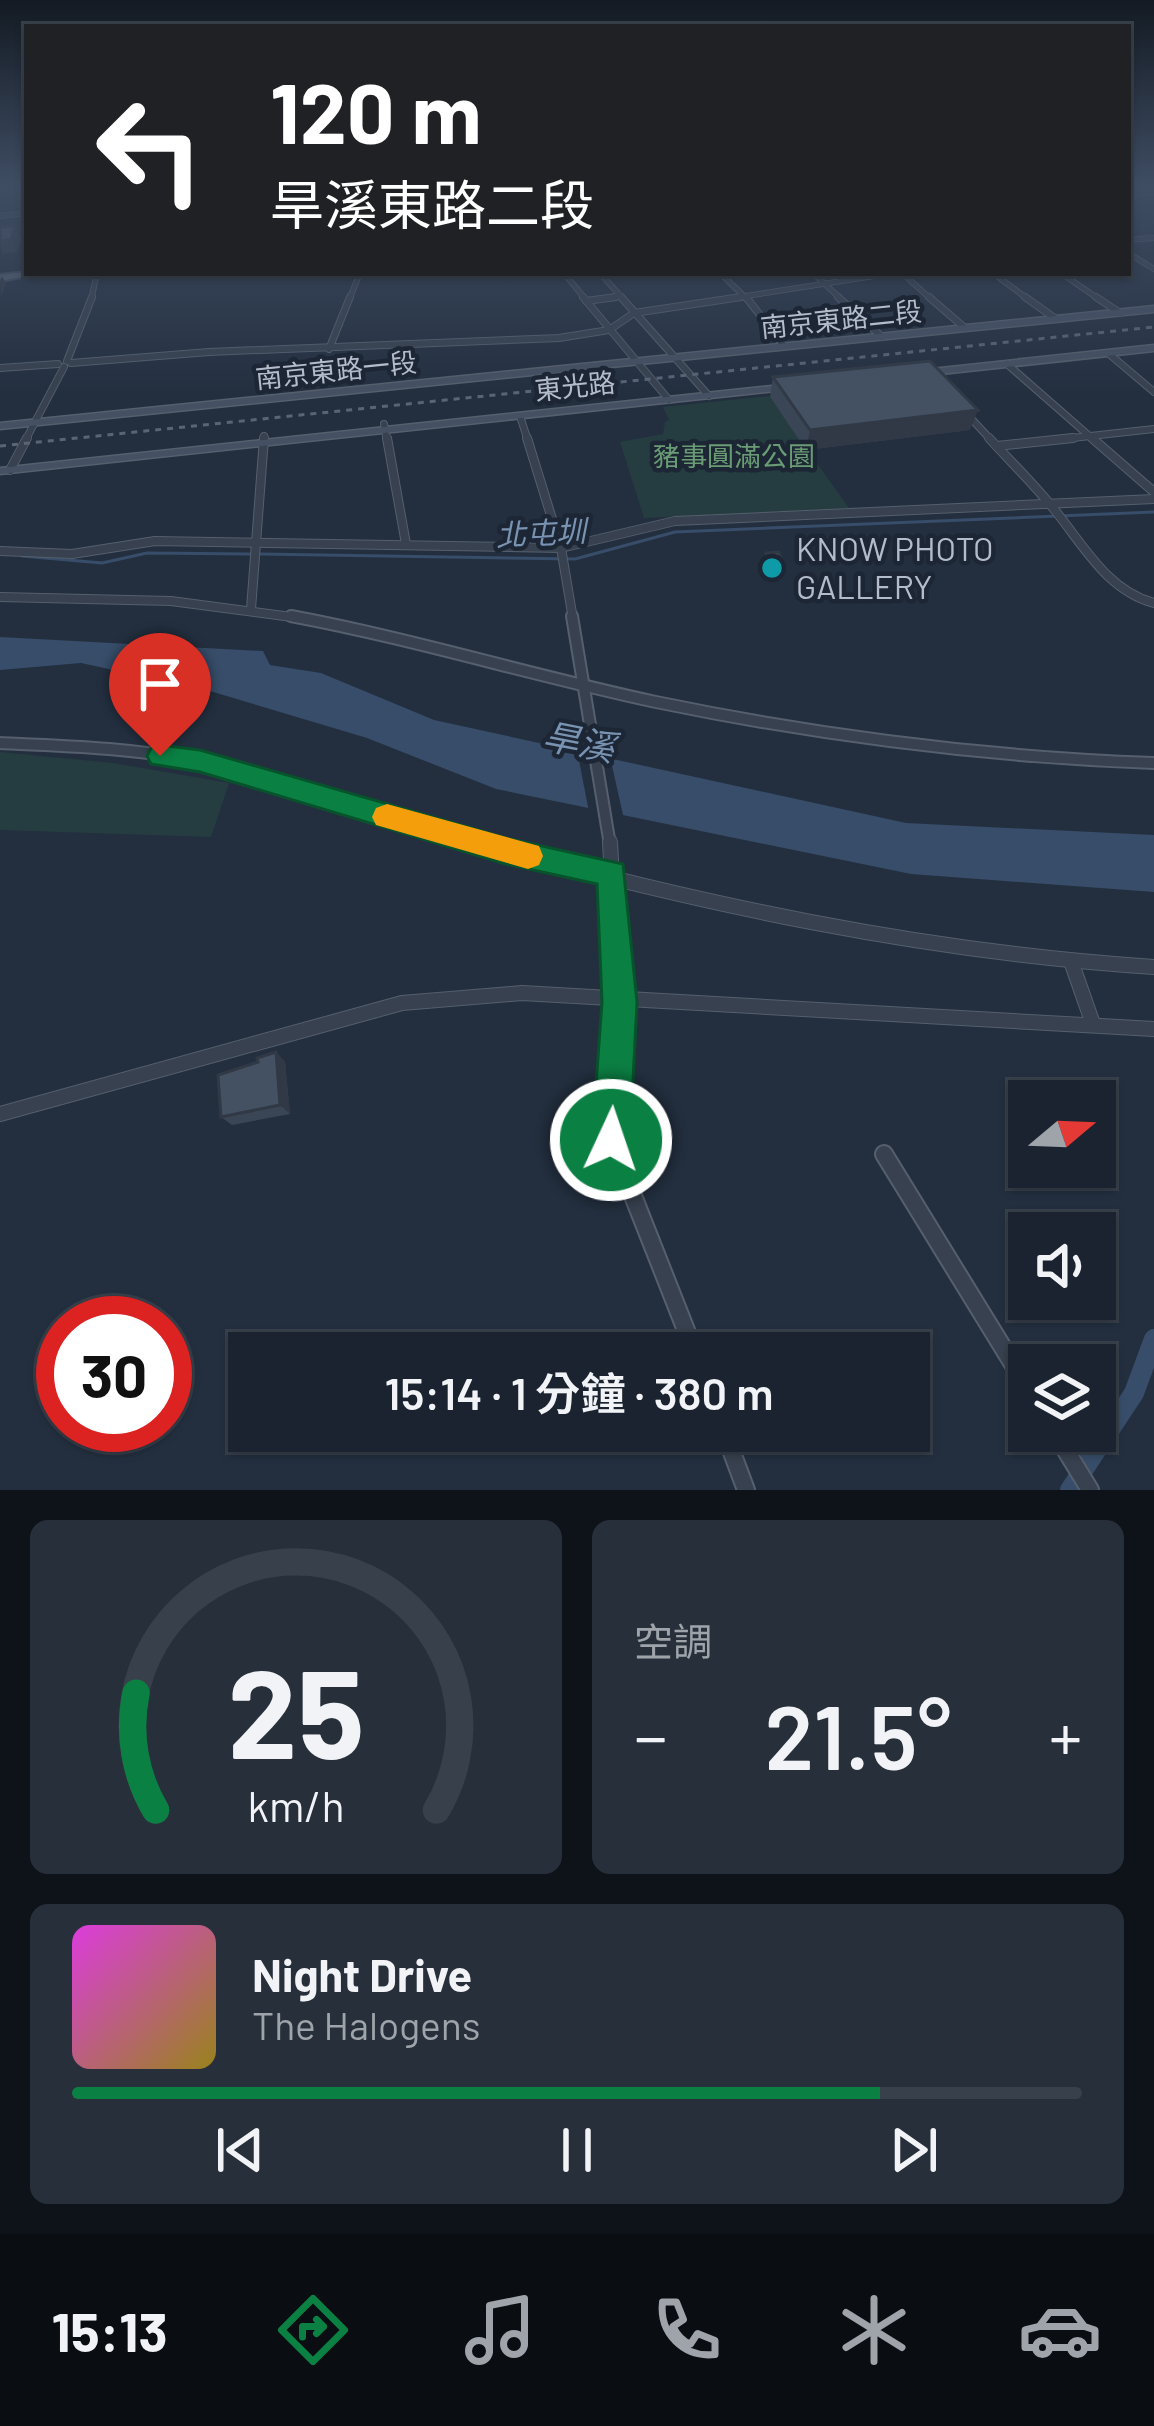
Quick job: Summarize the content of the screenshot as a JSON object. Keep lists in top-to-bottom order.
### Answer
{
  "streets": {
    "street": ["南京東路二段", "南京東路一段", "東光路"]
  },
  "crossings": [
    ["南京東路二段", "南京東路一段"]
  ],
  "water": ["北屯圳", "旱溪"],
  "parks": ["豬事圓滿公園"],
  "places": ["KNOW PHOTO GALLERY"],
  "north": "right",
  "page": {
    "turn": ["120 m", "旱溪東路二段"],
    "limit": "30",
    "trip": "15:14 · 1 分鐘 · 380 m",
    "tile": "空調",
    "heat": ["−", "21.5°", "+"],
    "song": ["Night Drive", "The Halogens"],
    "tabs": "15:13",
    "gauge": ["25", "km/h"]
  }
}
